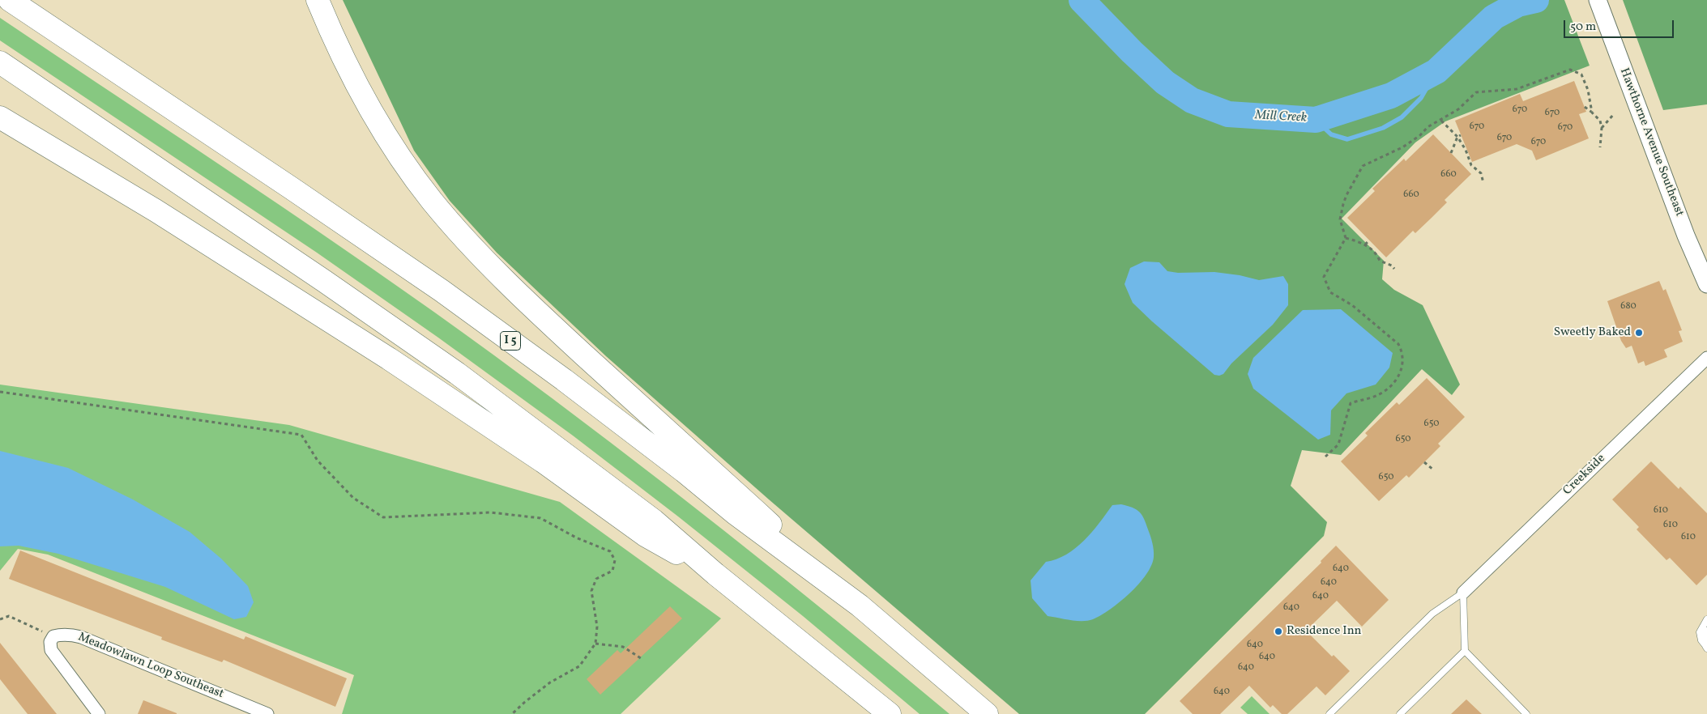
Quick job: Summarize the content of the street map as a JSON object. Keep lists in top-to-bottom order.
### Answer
{
  "streets": {
    "highway": ["I 5"],
    "main road": ["Hawthorne Avenue Southeast"],
    "street": ["Creekside", "Meadowlawn Loop Southeast"]
  },
  "water": ["Mill Creek"],
  "places": ["Sweetly Baked", "Residence Inn"],
  "house_numbers": [
    "670",
    "670",
    "670",
    "670",
    "670",
    "670",
    "660",
    "660",
    "680",
    "650",
    "650",
    "650",
    "610",
    "610",
    "610",
    "640",
    "640",
    "640",
    "640",
    "640",
    "640",
    "640",
    "640"
  ],
  "scale_bar": "50 m"
}
